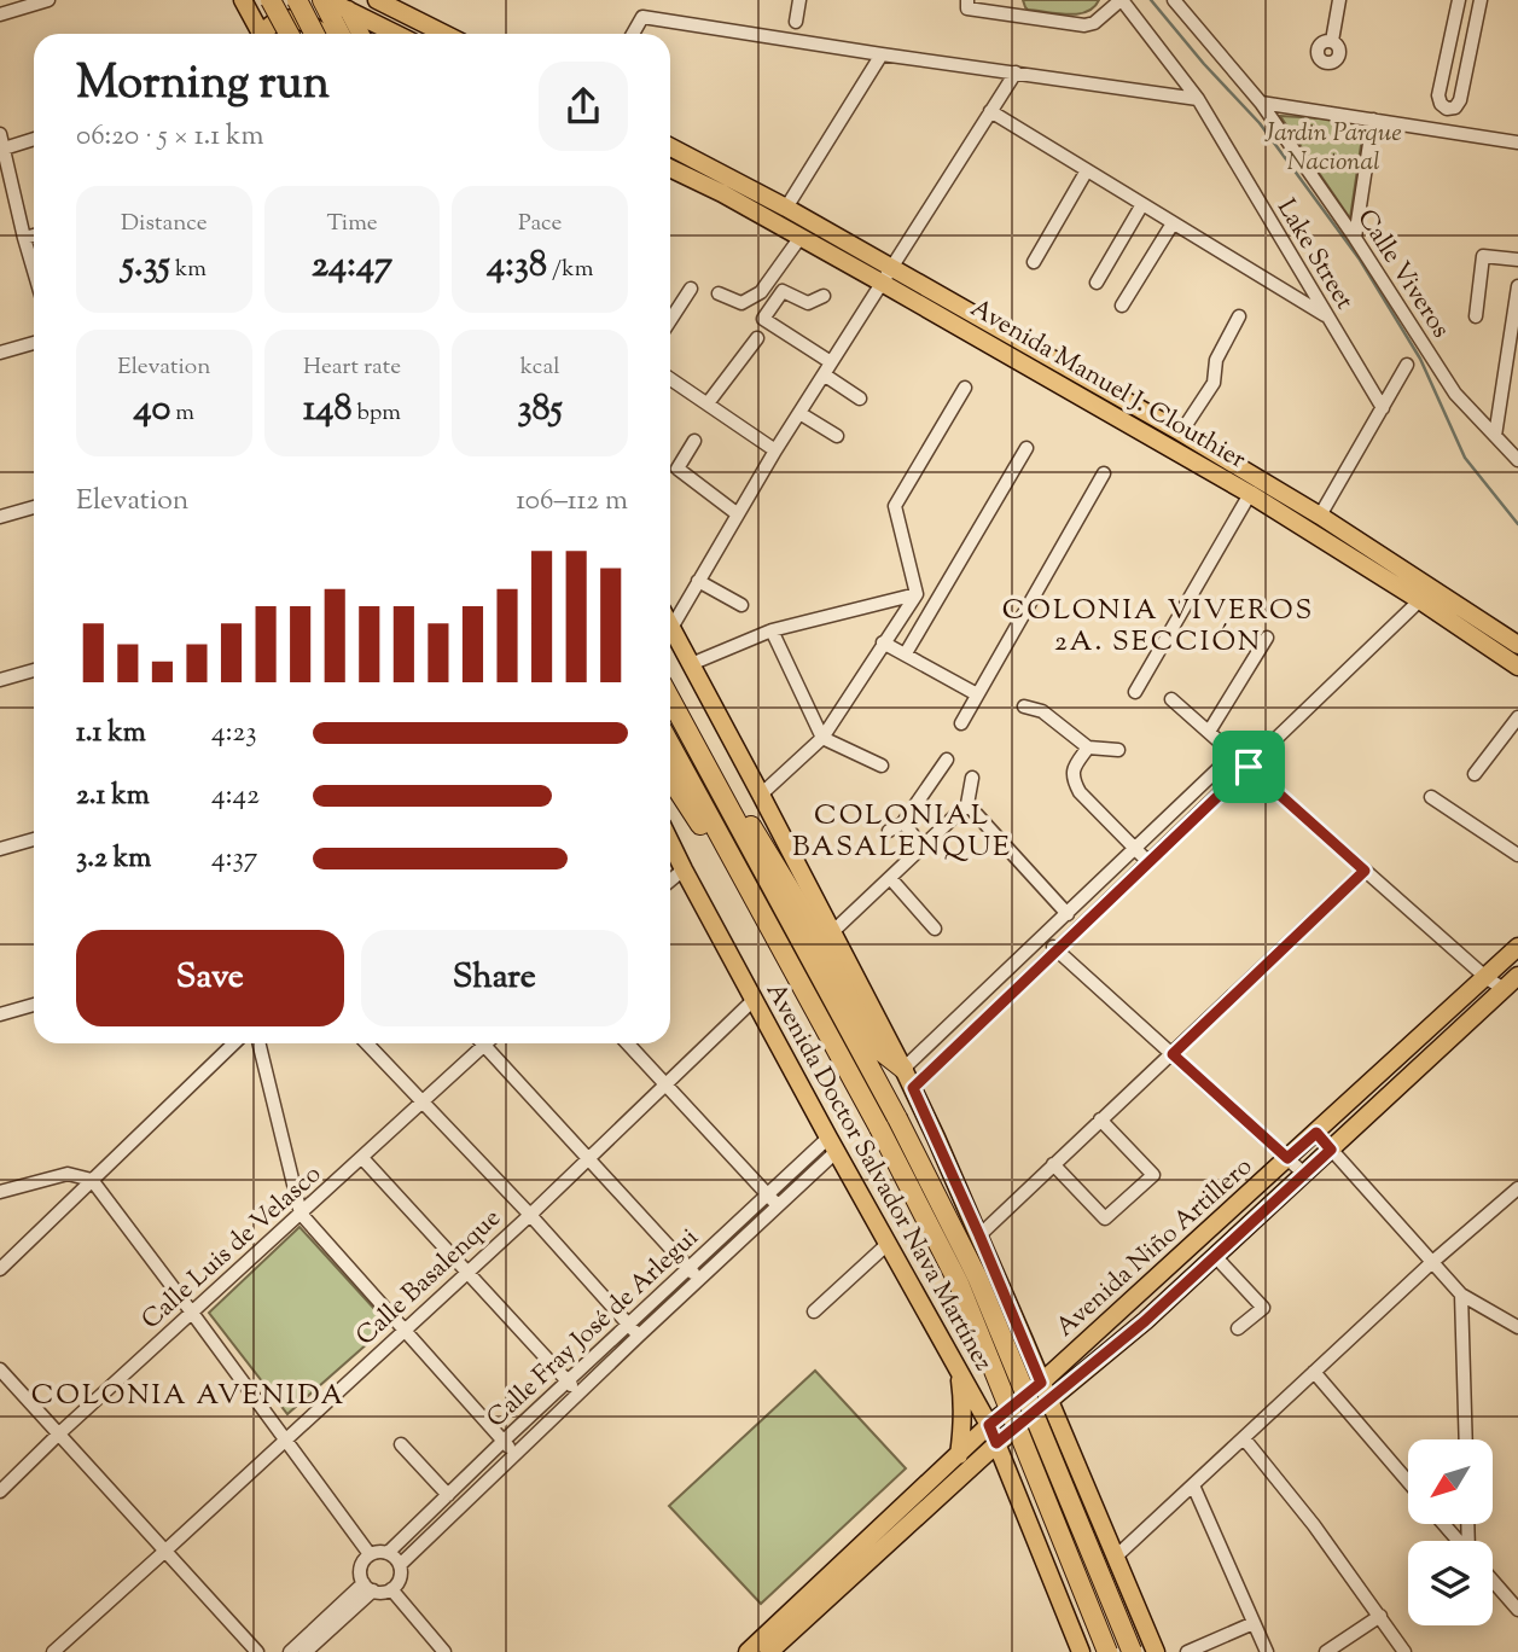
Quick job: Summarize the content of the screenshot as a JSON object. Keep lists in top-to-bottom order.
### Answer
{
  "streets": {
    "highway": ["Avenida Doctor Salvador Nava Martínez"],
    "main road": ["Avenida Manuel J. Clouthier", "Avenida Niño Artillero"],
    "street": [
      "Lake Street",
      "Calle Viveros",
      "Calle Luis de Velasco",
      "Calle Basalenque",
      "Calle Fray José de Arlegui"
    ]
  },
  "crossings": [
    ["Avenida Doctor Salvador Nava Martínez", "Avenida Niño Artillero"],
    ["Avenida Doctor Salvador Nava Martínez", "Calle Basalenque"],
    ["Avenida Doctor Salvador Nava Martínez", "Calle Fray José de Arlegui"]
  ],
  "districts": ["COLONIA VIVEROS 2A. SECCIÓN", "COLONIAL BASALENQUE", "COLONIA AVENIDA"],
  "parks": ["Jardin Parque Nacional"],
  "north": "bottom left",
  "page": {
    "heading": ["Morning run", "06:20 · 5 × 1.1 km"],
    "stats": [
      ["Distance", "5.35 km"],
      ["Time", "24:47"],
      ["Pace", "4:38 /km"],
      ["Elevation", "40 m"],
      ["Heart rate", "148 bpm"],
      ["kcal", "385"]
    ],
    "chart": ["Elevation", "106–112 m"],
    "list": [
      {
        "name": "1.1 km",
        "note": "4:23"
      },
      {
        "name": "2.1 km",
        "note": "4:42"
      },
      {
        "name": "3.2 km",
        "note": "4:37"
      }
    ],
    "buttons": ["Save", "Share"]
  }
}
